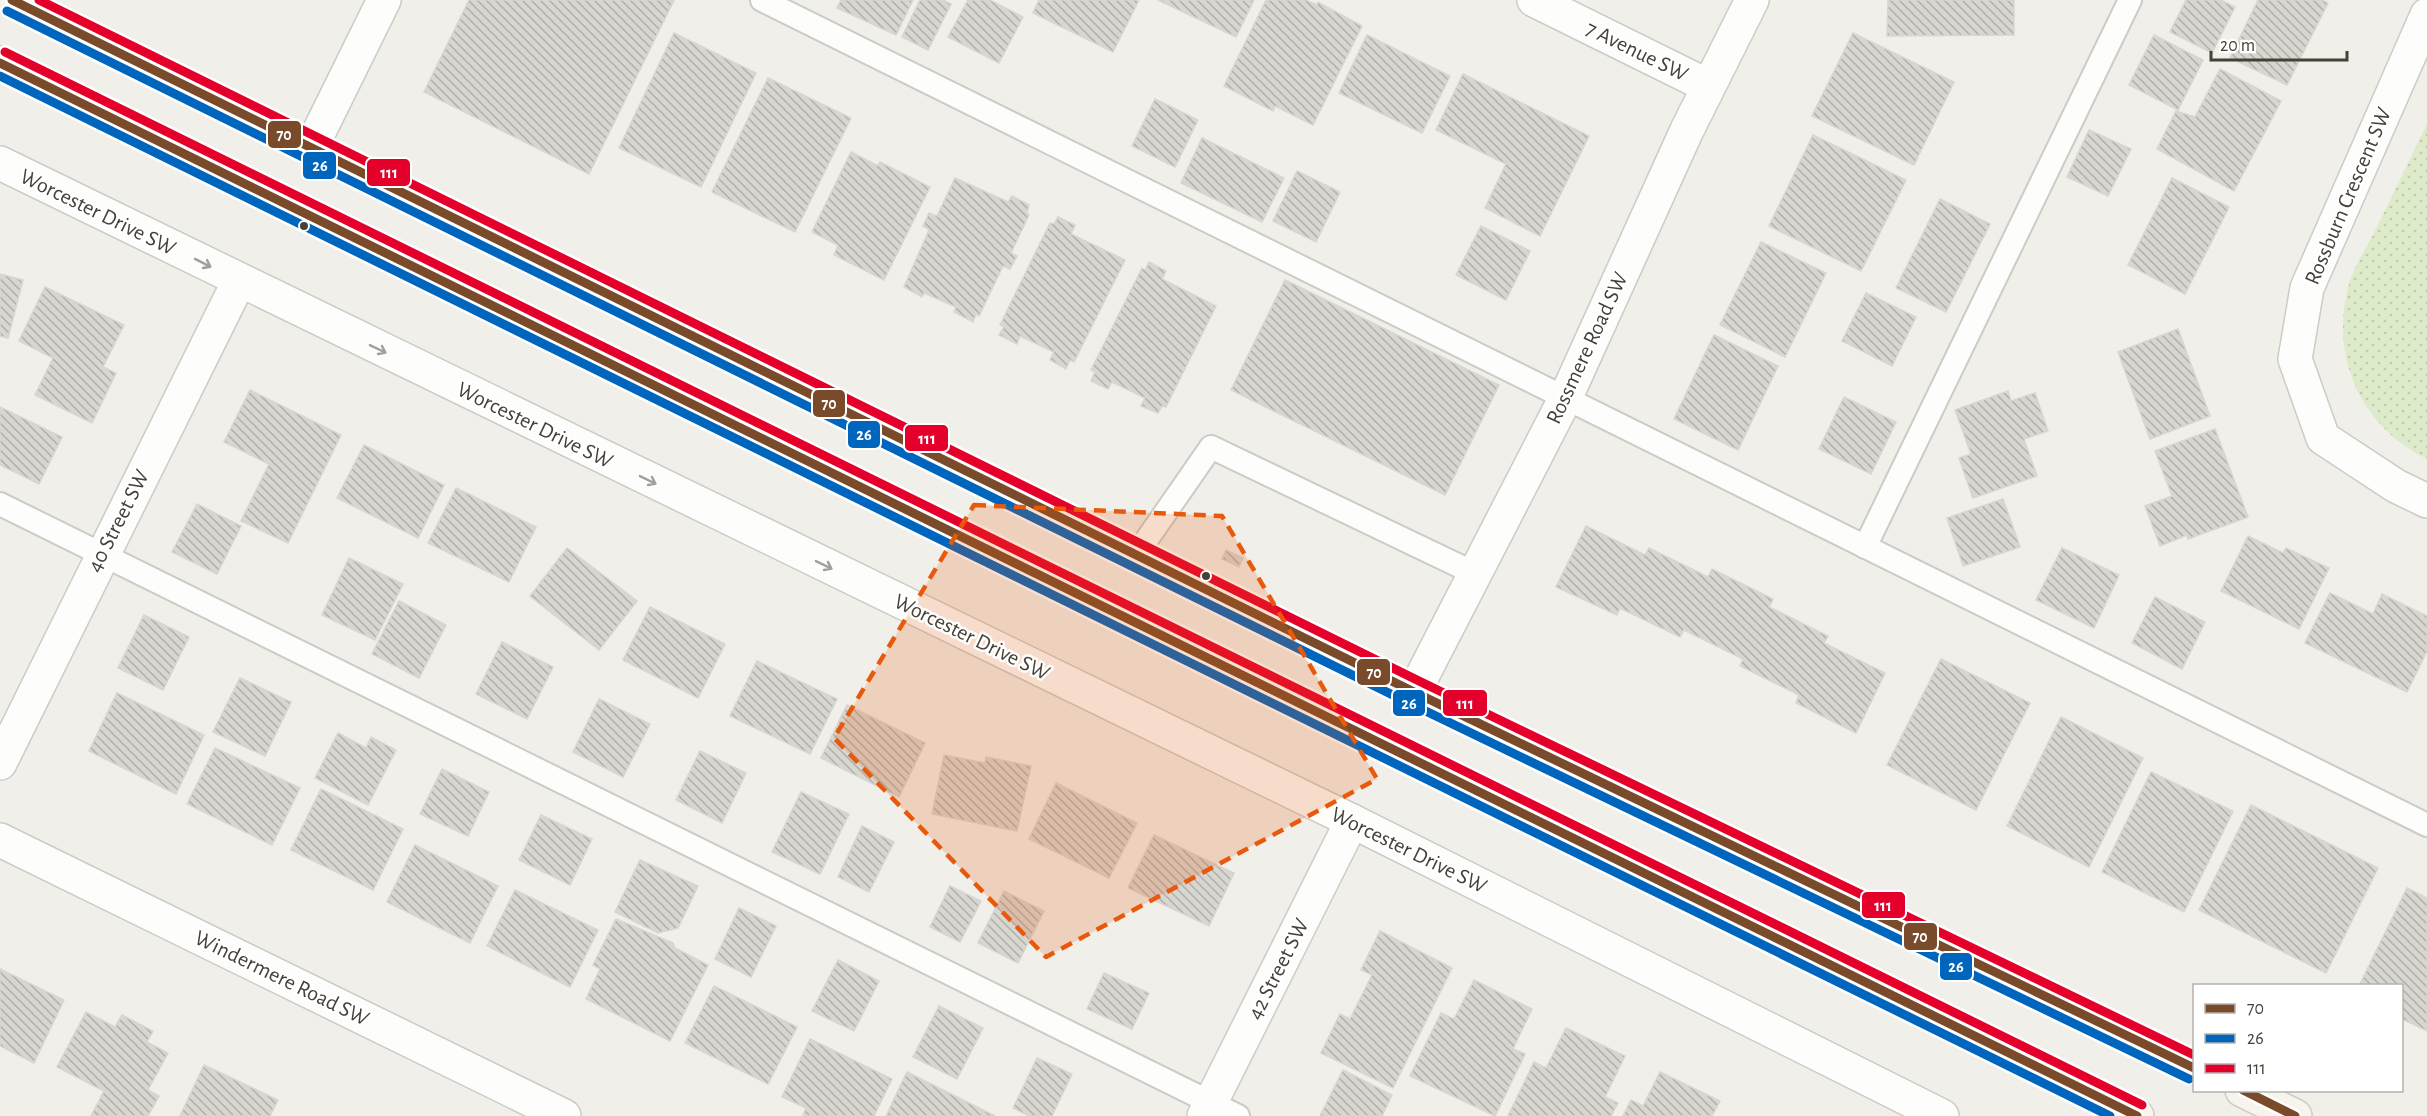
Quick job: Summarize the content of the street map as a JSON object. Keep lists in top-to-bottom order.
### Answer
{
  "streets": {
    "street": [
      "7 Avenue SW",
      "Rossburn Crescent SW",
      "Worcester Drive SW",
      "Rossmere Road SW",
      "40 Street SW",
      "42 Street SW",
      "Windermere Road SW"
    ]
  },
  "crossings": [
    ["7 Avenue SW", "Rossmere Road SW"],
    ["Worcester Drive SW", "40 Street SW"],
    ["Worcester Drive SW", "42 Street SW"]
  ],
  "one_way": ["Worcester Drive SW"],
  "lines": ["transit line 70", "transit line 111", "transit line 26"],
  "legend": ["70", "26", "111"],
  "scale_bar": "20 m"
}
